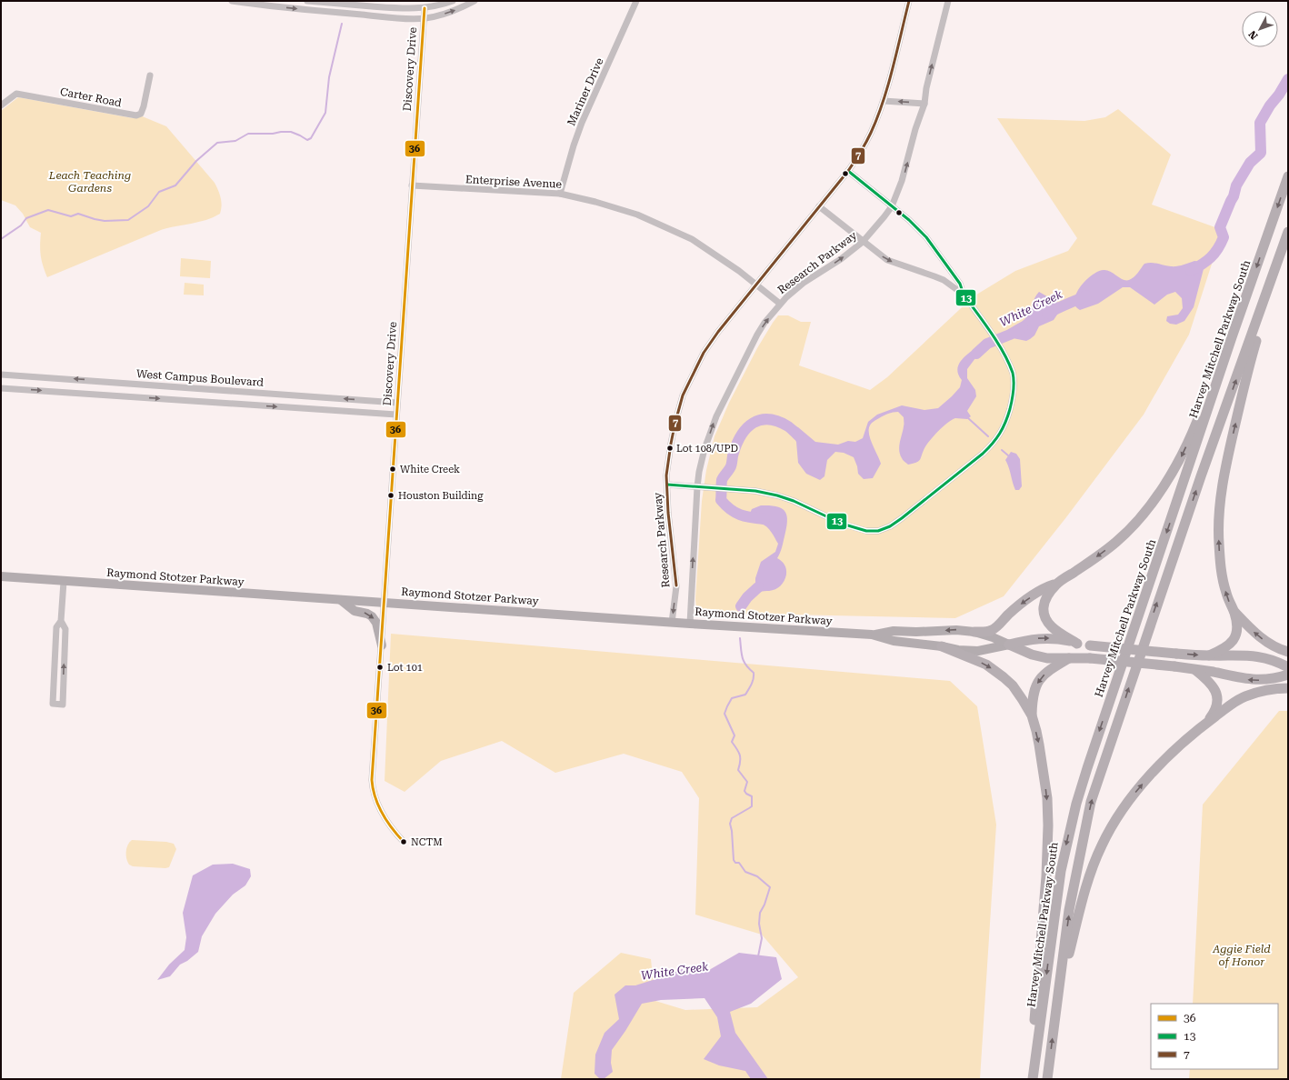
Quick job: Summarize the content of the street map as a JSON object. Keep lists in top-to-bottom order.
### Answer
{
  "streets": {
    "highway": ["Harvey Mitchell Parkway South", "Raymond Stotzer Parkway"],
    "street": [
      "Discovery Drive",
      "Mariner Drive",
      "Carter Road",
      "Enterprise Avenue",
      "Research Parkway",
      "West Campus Boulevard"
    ]
  },
  "crossings": [
    ["Discovery Drive", "Enterprise Avenue"],
    ["Discovery Drive", "West Campus Boulevard"],
    ["Discovery Drive", "Raymond Stotzer Parkway"],
    ["Mariner Drive", "Enterprise Avenue"],
    ["Enterprise Avenue", "Research Parkway"],
    ["Research Parkway", "Raymond Stotzer Parkway"]
  ],
  "water": ["White Creek"],
  "parks": ["Leach Teaching Gardens", "Aggie Field of Honor"],
  "places": [
    "Lot 108/UPD",
    "White Creek",
    "Houston Building",
    "Lot 101",
    "NCTM"
  ],
  "lines": ["transit line 7", "transit line 36", "transit line 13"],
  "legend": ["36", "13", "7"],
  "north": "bottom left"
}
